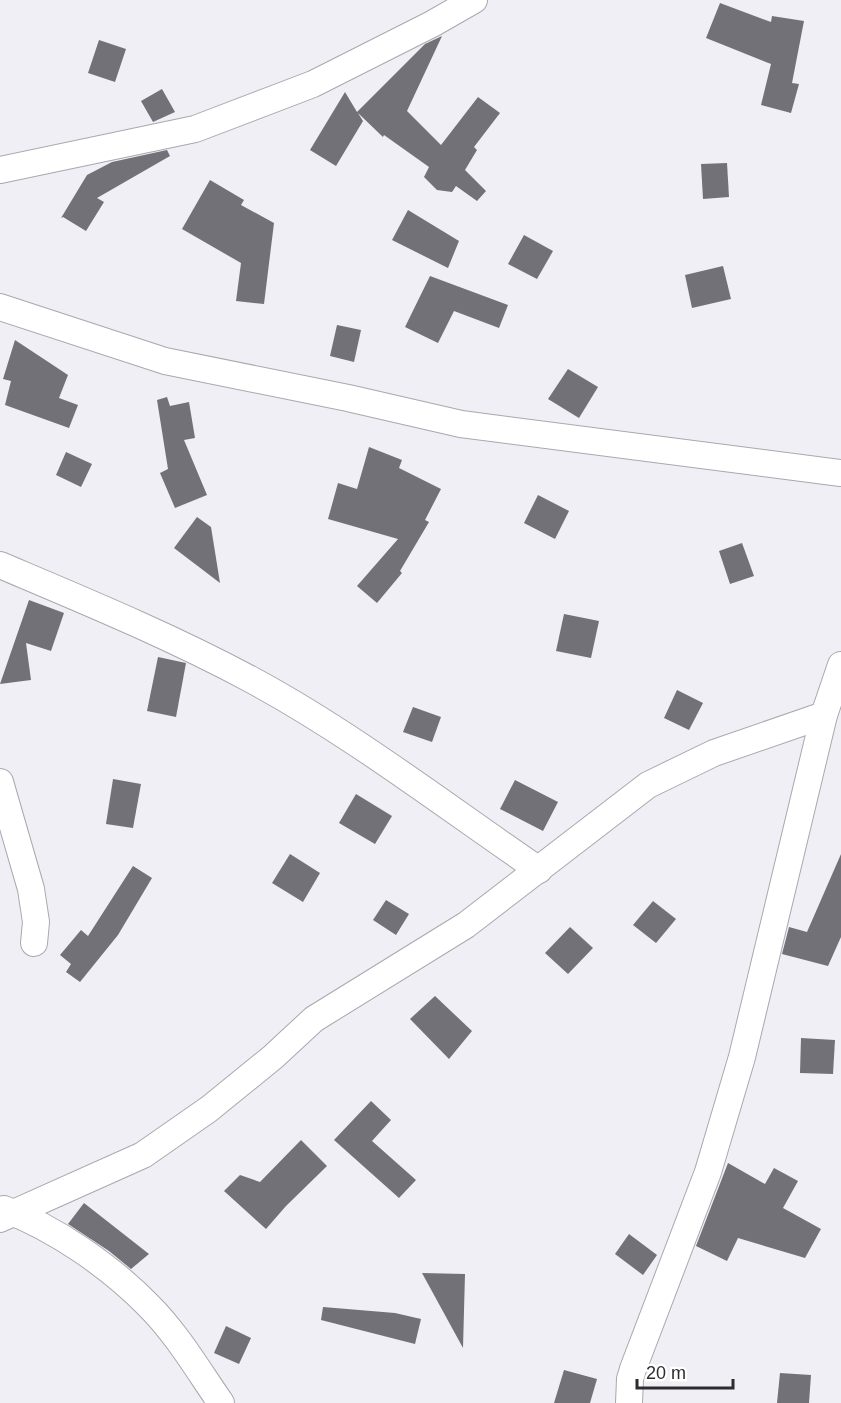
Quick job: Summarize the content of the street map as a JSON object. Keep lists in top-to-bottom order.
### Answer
{
  "scale_bar": "20 m"
}
